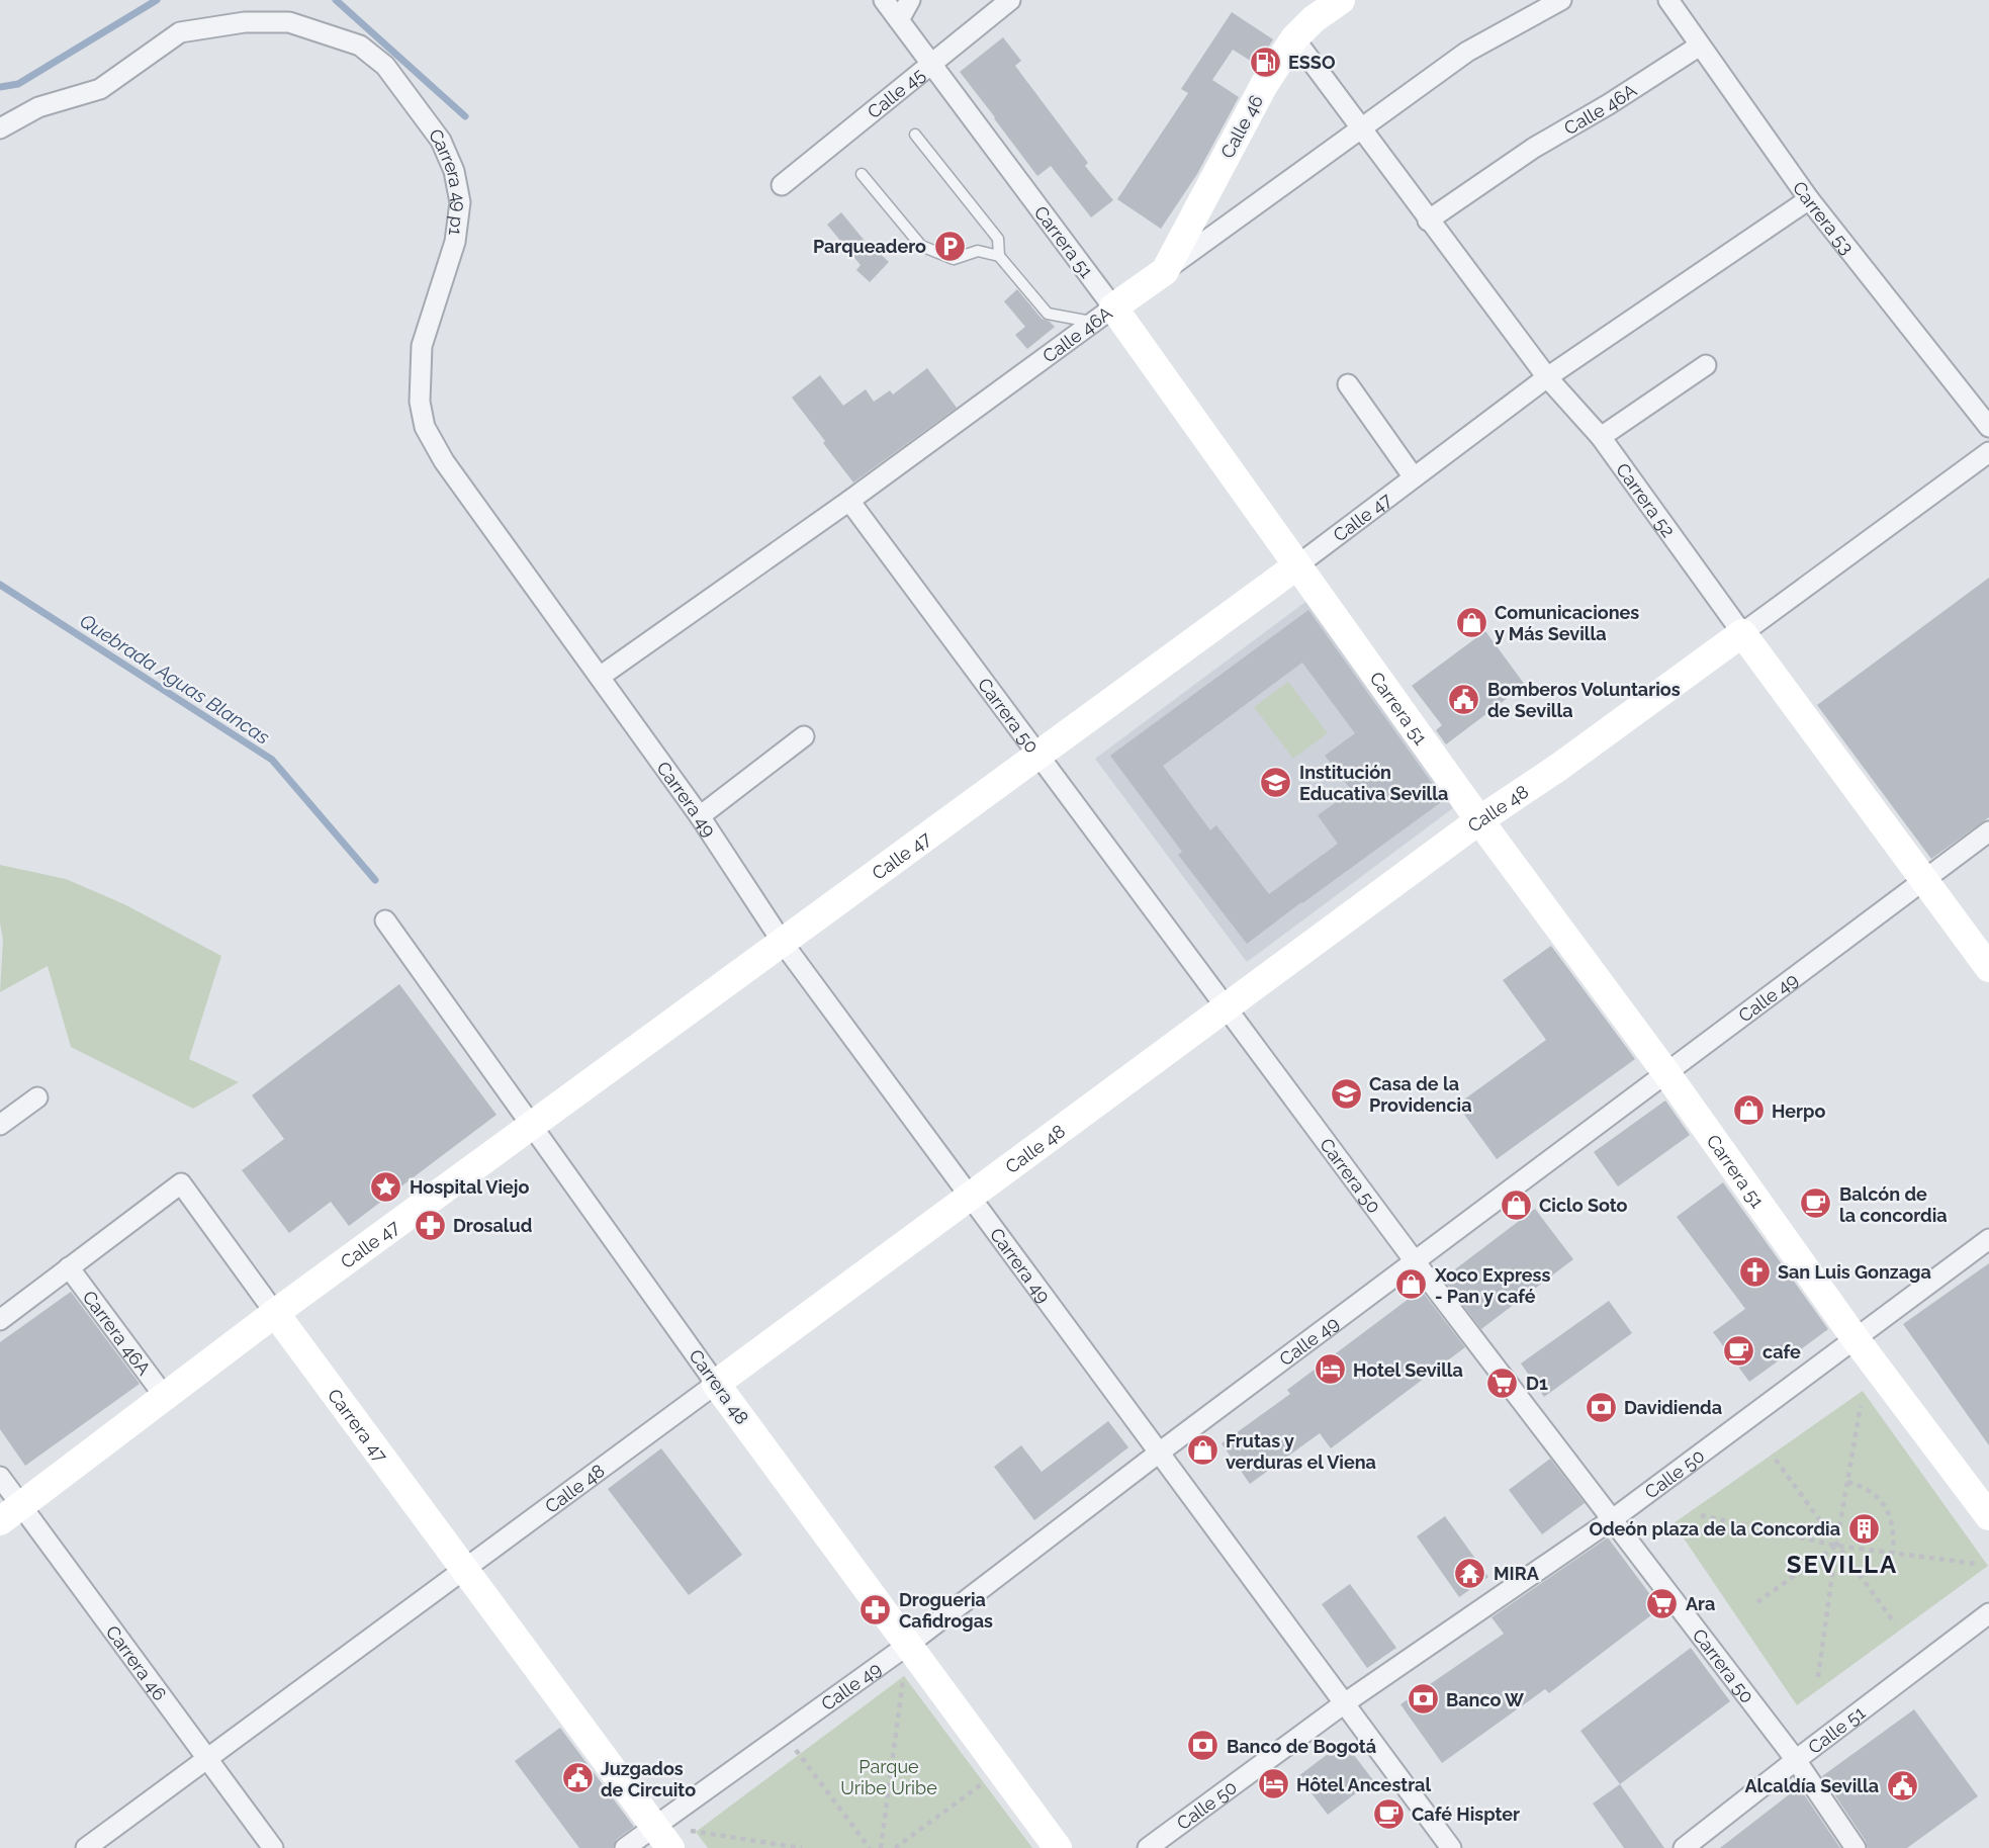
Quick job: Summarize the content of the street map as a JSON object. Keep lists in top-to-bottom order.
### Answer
{
  "streets": {
    "main road": [
      "Calle 46A",
      "Calle 46",
      "Carrera 51",
      "Carrera 52",
      "Calle 47",
      "Calle 48",
      "Carrera 48",
      "Carrera 47"
    ],
    "street": [
      "Calle 45",
      "Carrera 49 p1",
      "Carrera 53",
      "Carrera 50",
      "Carrera 49",
      "Calle 49",
      "Carrera 46A",
      "Calle 50",
      "Carrera 46",
      "Calle 51"
    ]
  },
  "crossings": [
    ["Calle 45", "Carrera 51"],
    ["Calle 46A", "Calle 46"],
    ["Calle 46A", "Carrera 49 p1"],
    ["Calle 46A", "Carrera 53"],
    ["Calle 46A", "Carrera 51"],
    ["Calle 46A", "Carrera 52"],
    ["Calle 46A", "Carrera 50"],
    ["Calle 46A", "Carrera 49"],
    ["Calle 46", "Carrera 52"],
    ["Carrera 49 p1", "Carrera 49"],
    ["Carrera 53", "Calle 47"],
    ["Carrera 51", "Calle 47"],
    ["Carrera 51", "Calle 48"],
    ["Carrera 51", "Calle 49"],
    ["Carrera 51", "Calle 50"],
    ["Carrera 52", "Calle 47"],
    ["Carrera 52", "Calle 48"],
    ["Carrera 52", "Calle 49"],
    ["Calle 47", "Carrera 50"],
    ["Calle 47", "Carrera 49"],
    ["Calle 47", "Carrera 46A"],
    ["Calle 47", "Carrera 48"],
    ["Calle 47", "Carrera 47"],
    ["Calle 47", "Carrera 46"],
    ["Carrera 50", "Calle 48"],
    ["Carrera 50", "Calle 49"],
    ["Carrera 50", "Calle 50"],
    ["Carrera 50", "Calle 51"],
    ["Carrera 49", "Calle 48"],
    ["Carrera 49", "Calle 49"],
    ["Carrera 49", "Calle 50"],
    ["Calle 48", "Carrera 48"],
    ["Calle 48", "Carrera 47"],
    ["Calle 48", "Carrera 46"],
    ["Calle 49", "Carrera 48"],
    ["Calle 49", "Carrera 47"],
    ["Carrera 46A", "Carrera 47"]
  ],
  "districts": ["SEVILLA"],
  "water": ["Quebrada Aguas Blancas"],
  "parks": ["Parque Uribe Uribe"],
  "places": {
    "fuel station": ["ESSO"],
    "parking": ["Parqueadero"],
    "shop": [
      "Comunicaciones y Más Sevilla",
      "Herpo",
      "Ciclo Soto",
      "Xoco Express - Pan y café",
      "Frutas y verduras el Viena"
    ],
    "public building": ["Bomberos Voluntarios de Sevilla", "Juzgados de Circuito", "Alcaldía Sevilla"],
    "school or university": ["Institución Educativa Sevilla", "Casa de la Providencia"],
    "place": ["Hospital Viejo"],
    "cafe": ["Balcón de la concordia", "cafe", "Café Hispter"],
    "pharmacy": ["Drosalud", "Drogueria Cafidrogas"],
    "church": ["San Luis Gonzaga"],
    "hotel": ["Hotel Sevilla", "Hôtel Ancestral"],
    "supermarket": ["D1", "Ara"],
    "bank": ["Davidienda", "Banco W", "Banco de Bogotá"],
    "building": ["Odeón plaza de la Concordia"],
    "temple": ["MIRA"]
  }
}
